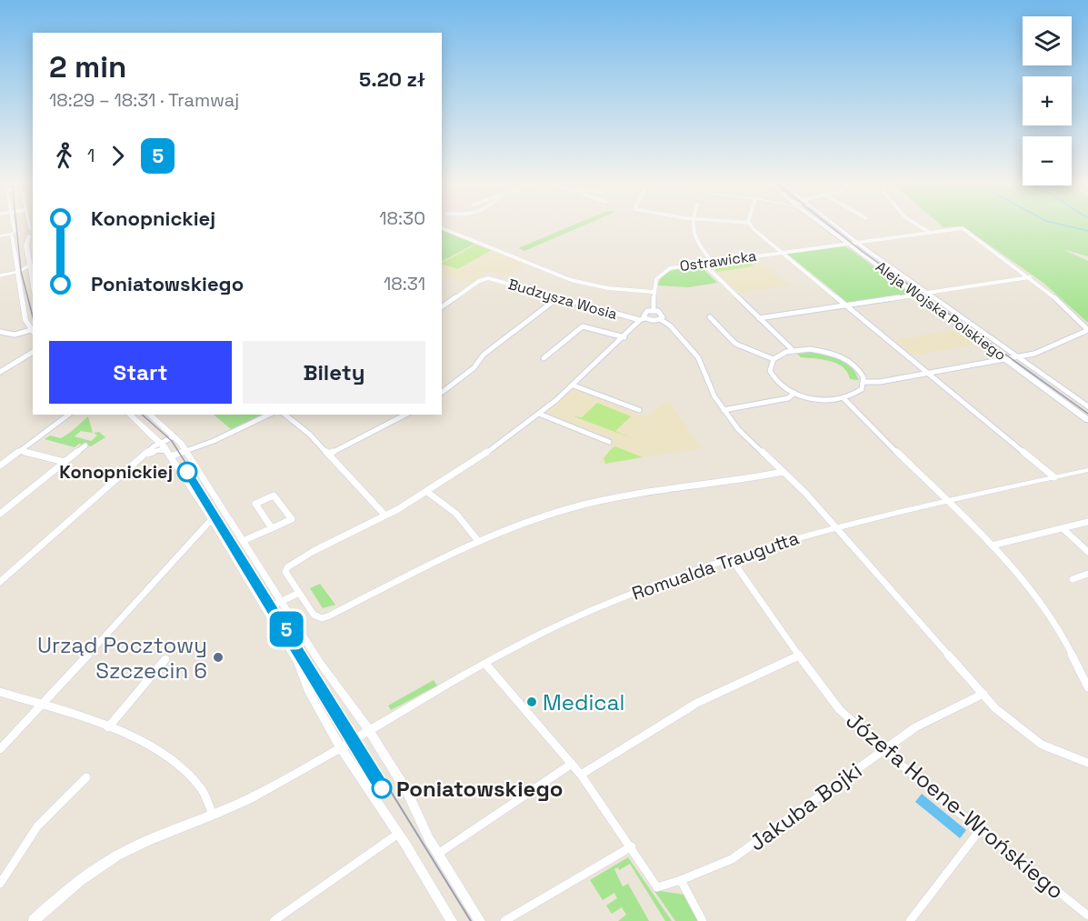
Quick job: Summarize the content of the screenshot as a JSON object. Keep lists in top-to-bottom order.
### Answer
{
  "streets": {
    "main road": ["Aleja Wojska Polskiego"],
    "street": [
      "Ostrawicka",
      "Budzysza Wosia",
      "Romualda Traugutta",
      "Józefa Hoene-Wrońskiego",
      "Jakuba Bojki"
    ]
  },
  "crossings": [
    ["Ostrawicka", "Aleja Wojska Polskiego"],
    ["Romualda Traugutta", "Józefa Hoene-Wrońskiego"],
    ["Józefa Hoene-Wrońskiego", "Jakuba Bojki"]
  ],
  "places": [
    "Konopnickiej",
    "Urząd Pocztowy Szczecin 6",
    "Medical",
    "Poniatowskiego"
  ],
  "lines": ["tram line 5"],
  "page": {
    "on_map": "5",
    "map_buttons": ["+", "−"],
    "heading": ["2 min", "18:29 – 18:31 · Tramwaj", "5.20 zł"],
    "legs": ["1", "5"],
    "list": [
      {
        "name": "Konopnickiej",
        "value": "18:30"
      },
      {
        "name": "Poniatowskiego",
        "value": "18:31"
      }
    ],
    "buttons": ["Start", "Bilety"]
  }
}
